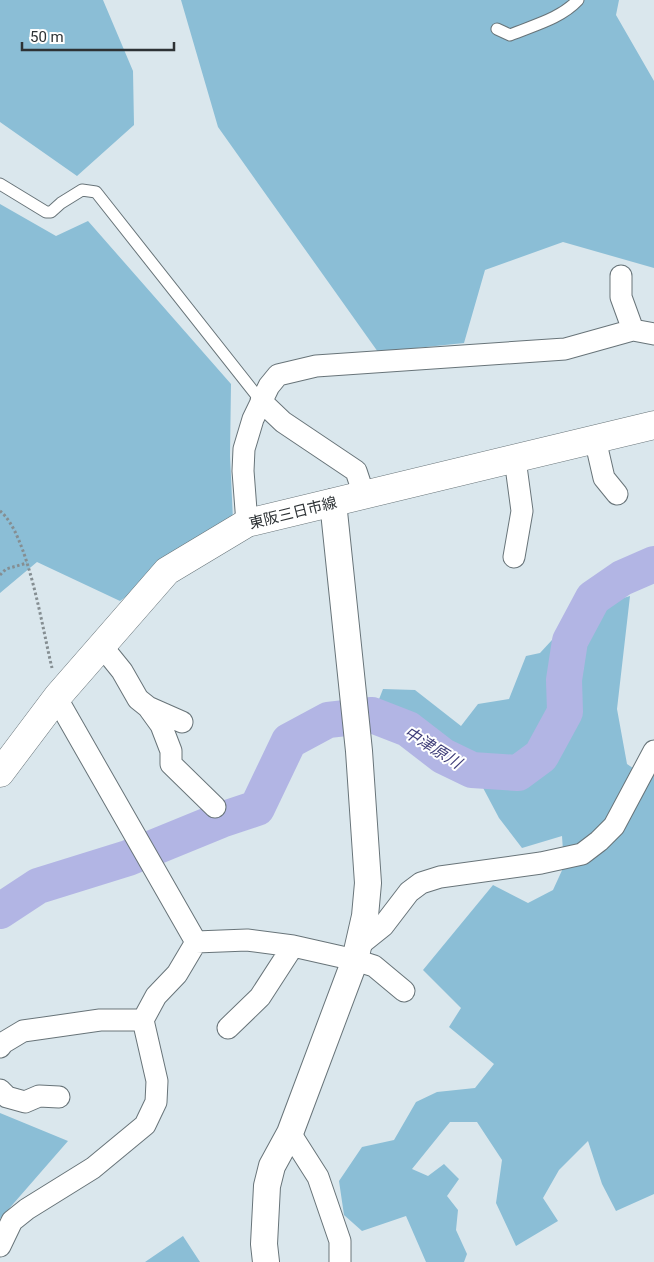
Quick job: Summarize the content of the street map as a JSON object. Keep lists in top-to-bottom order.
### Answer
{
  "streets": {
    "main road": ["東阪三日市線"]
  },
  "water": ["中津原川"],
  "scale_bar": "50 m"
}
